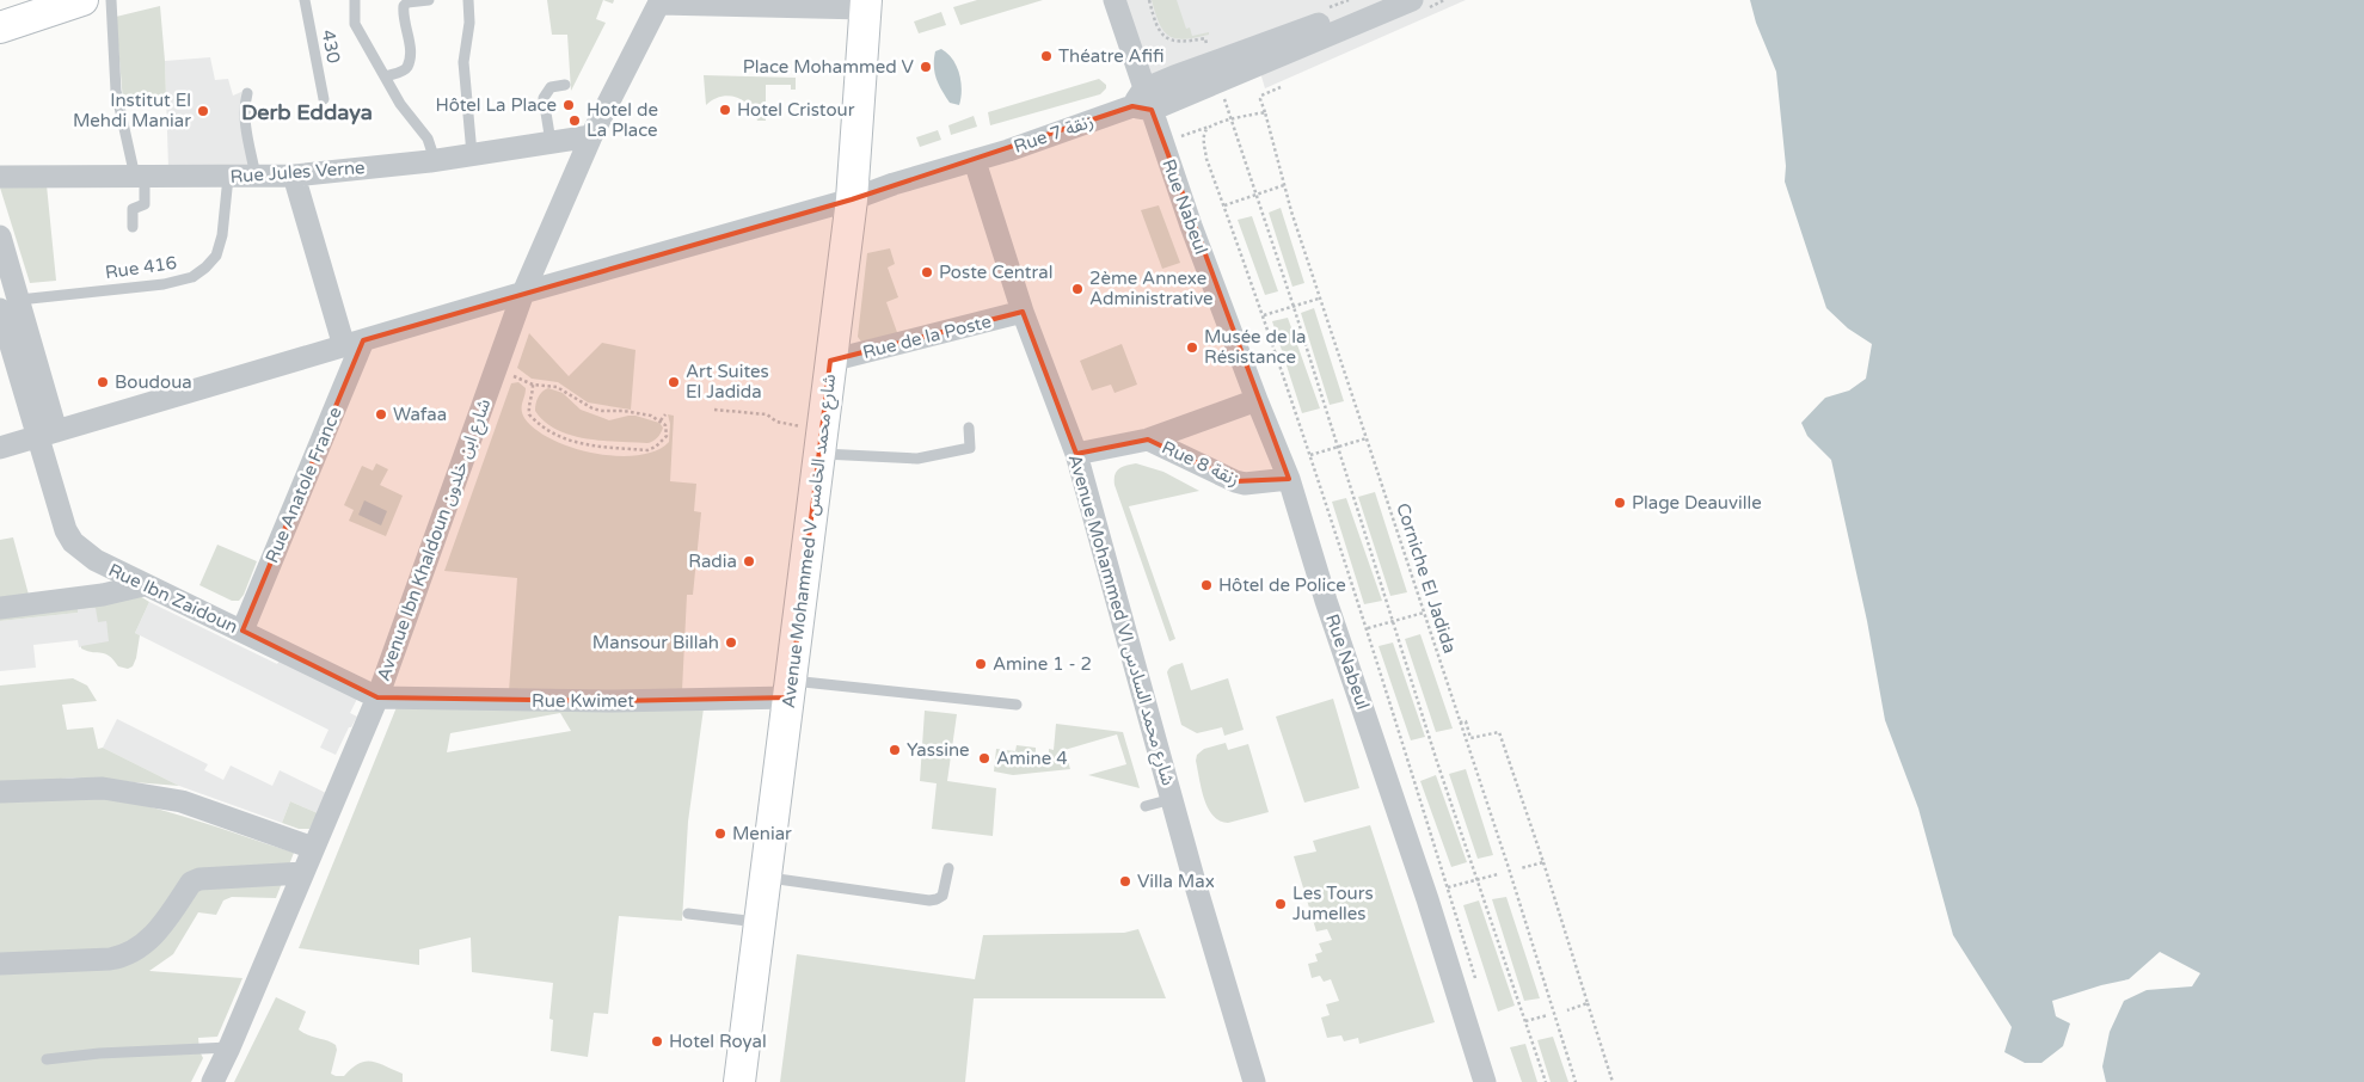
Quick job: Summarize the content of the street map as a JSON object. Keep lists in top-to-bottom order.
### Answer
{
  "streets": {
    "street": [
      "Rue 7 زنقة",
      "Rue Jules Verne",
      "Rue Nabeul",
      "Rue de la Poste",
      "Rue 8 زنقة",
      "Rue Anatole France",
      "Avenue Ibn Khaldoun شارع ابن خلدون",
      "Avenue Mohammed V شارع محمد الخامس",
      "Rue Ibn Zaidoun",
      "Avenue Mohammed VI شارع محمد السادس",
      "Rue Kwimet"
    ],
    "lane": ["430", "Rue 416"],
    "path": ["Corniche El Jadida"]
  },
  "crossings": [
    ["Rue 7 زنقة", "Rue Nabeul"],
    ["Rue 7 زنقة", "Rue Anatole France"],
    ["Rue 7 زنقة", "Avenue Ibn Khaldoun شارع ابن خلدون"],
    ["Rue 7 زنقة", "Avenue Mohammed V شارع محمد الخامس"],
    ["Rue 7 زنقة", "Rue Ibn Zaidoun"],
    ["Rue 7 زنقة", "Avenue Mohammed VI شارع محمد السادس"],
    ["Rue Jules Verne", "Rue 416"],
    ["Rue Jules Verne", "Avenue Ibn Khaldoun شارع ابن خلدون"],
    ["Rue Nabeul", "Rue 8 زنقة"],
    ["Rue 416", "Rue Ibn Zaidoun"],
    ["Rue de la Poste", "Avenue Mohammed V شارع محمد الخامس"],
    ["Rue de la Poste", "Avenue Mohammed VI شارع محمد السادس"],
    ["Rue 8 زنقة", "Avenue Mohammed VI شارع محمد السادس"],
    ["Rue Anatole France", "Rue Ibn Zaidoun"],
    ["Avenue Ibn Khaldoun شارع ابن خلدون", "Rue Ibn Zaidoun"],
    ["Avenue Ibn Khaldoun شارع ابن خلدون", "Rue Kwimet"],
    ["Avenue Mohammed V شارع محمد الخامس", "Rue Kwimet"],
    ["Rue Ibn Zaidoun", "Rue Kwimet"]
  ],
  "districts": ["Derb Eddaya"],
  "places": [
    "Théatre Afifi",
    "Place Mohammed V",
    "Hôtel La Place",
    "Hotel Cristour",
    "Institut El Mehdi Maniar",
    "Hotel de La Place",
    "Poste Central",
    "2ème Annexe Administrative",
    "Musée de la Résistance",
    "Boudoua",
    "Art Suites El Jadida",
    "Wafaa",
    "Plage Deauville",
    "Radia",
    "Hôtel de Police",
    "Mansour Billah",
    "Amine 1 - 2",
    "Yassine",
    "Amine 4",
    "Meniar",
    "Villa Max",
    "Les Tours Jumelles",
    "Hotel Royal"
  ]
}
